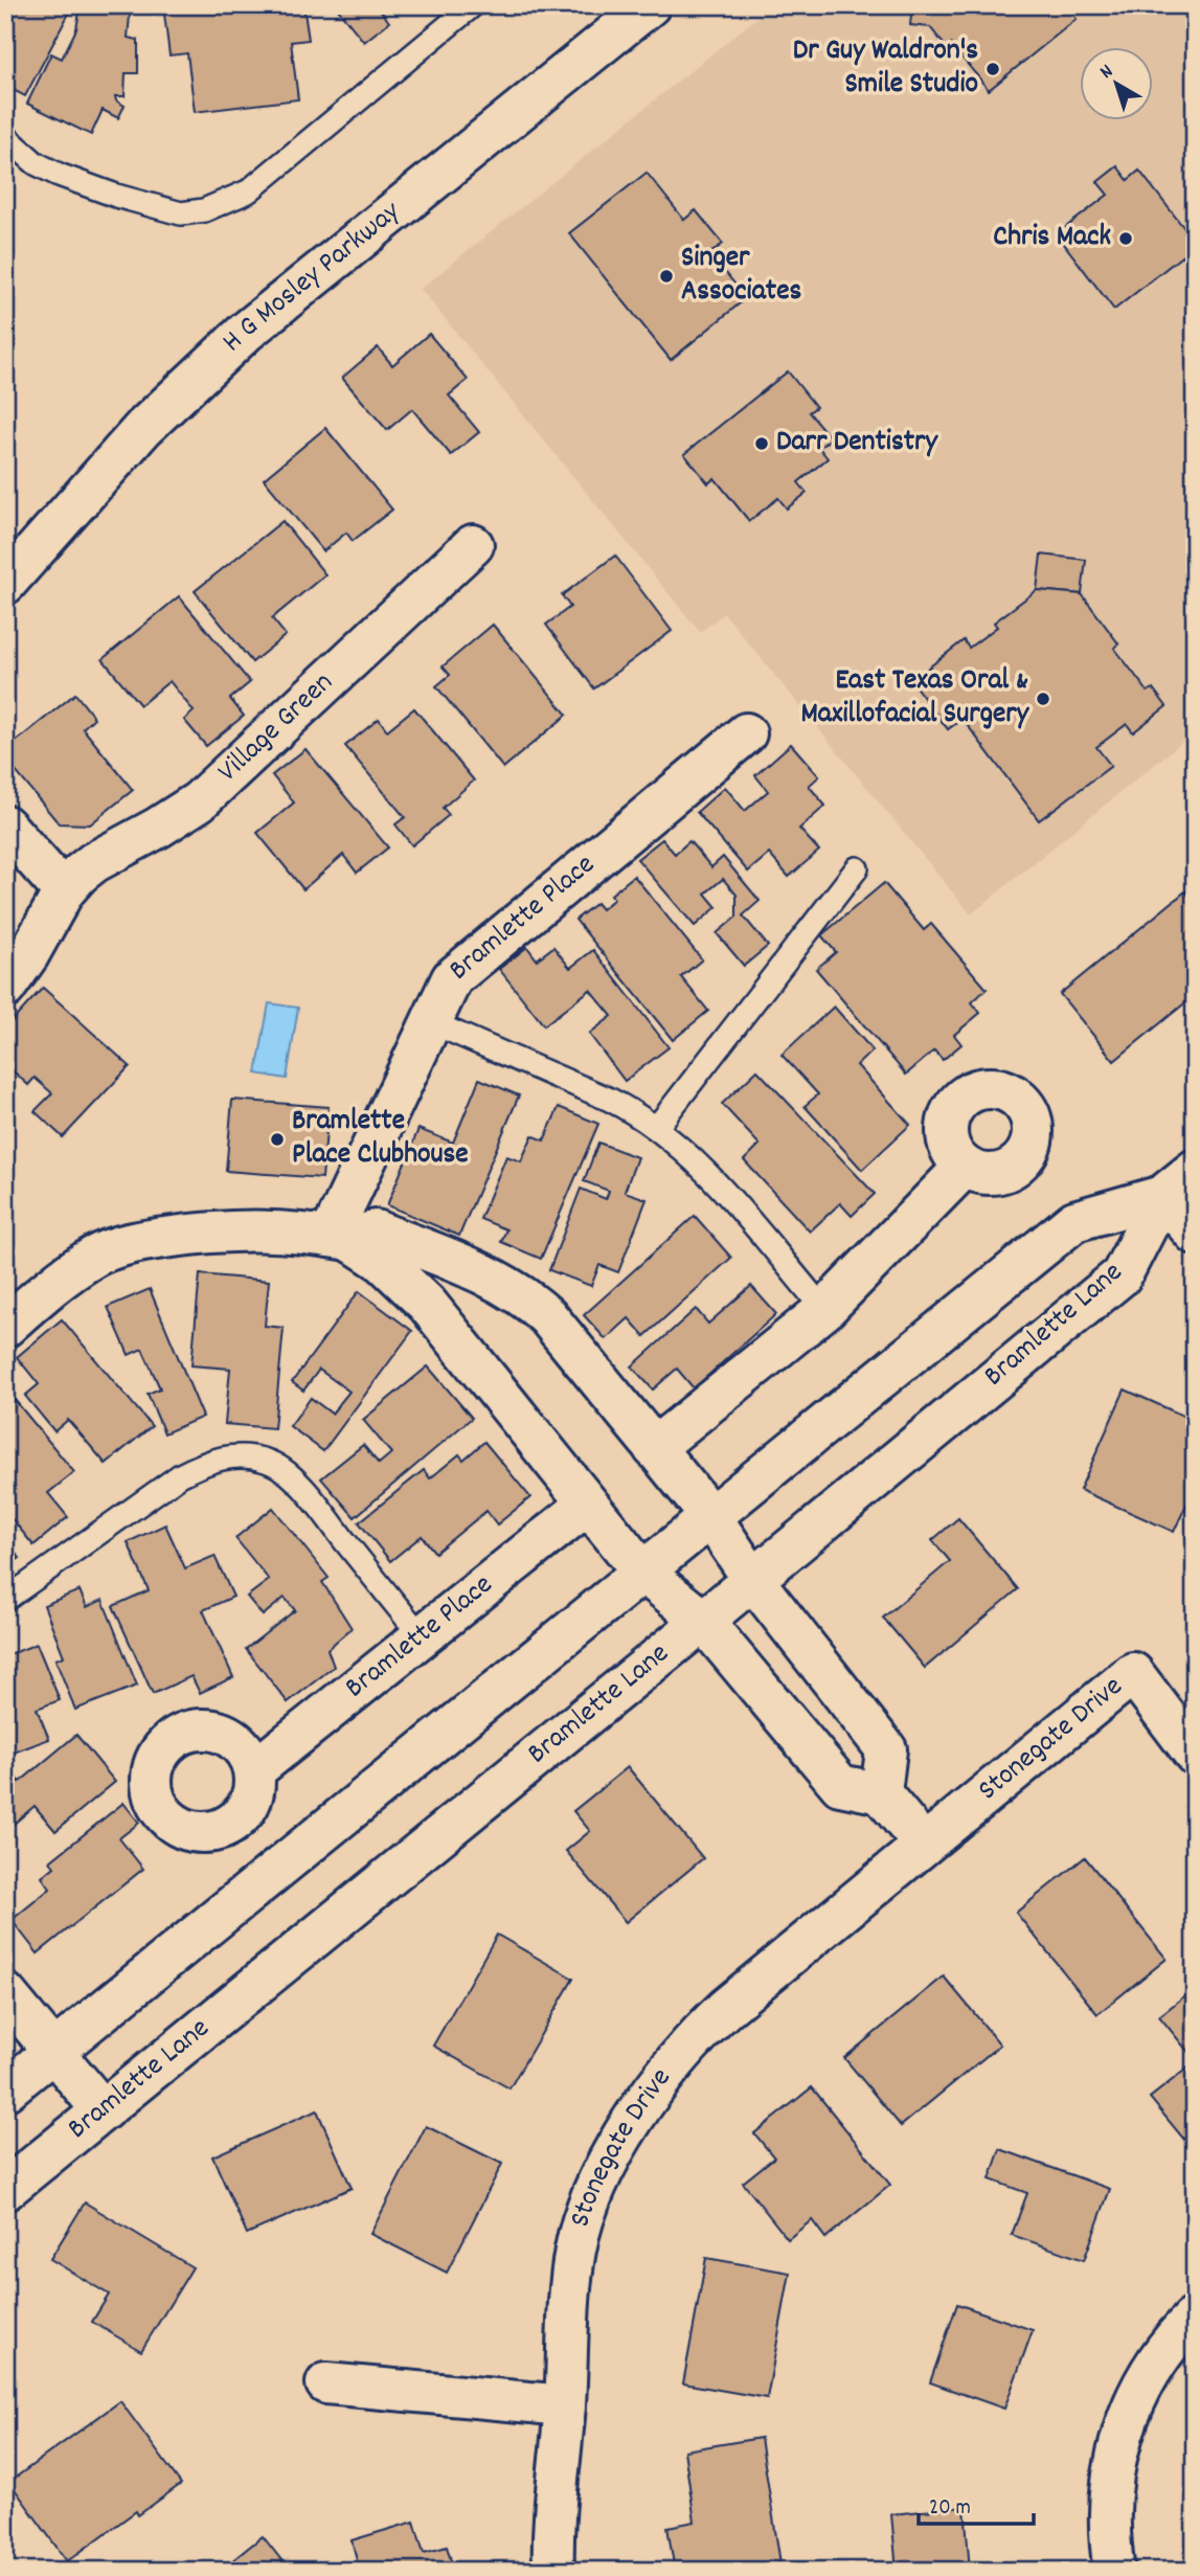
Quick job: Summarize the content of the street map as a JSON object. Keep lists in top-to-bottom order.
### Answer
{
  "streets": {
    "street": [
      "H G Mosley Parkway",
      "Village Green",
      "Bramlette Place",
      "Bramlette Lane",
      "Stonegate Drive"
    ]
  },
  "places": [
    "Dr Guy Waldron's Smile Studio",
    "Chris Mack",
    "Singer Associates",
    "Darr Dentistry",
    "East Texas Oral & Maxillofacial Surgery",
    "Bramlette Place Clubhouse"
  ],
  "scale_bar": "20 m",
  "north": "top left"
}
